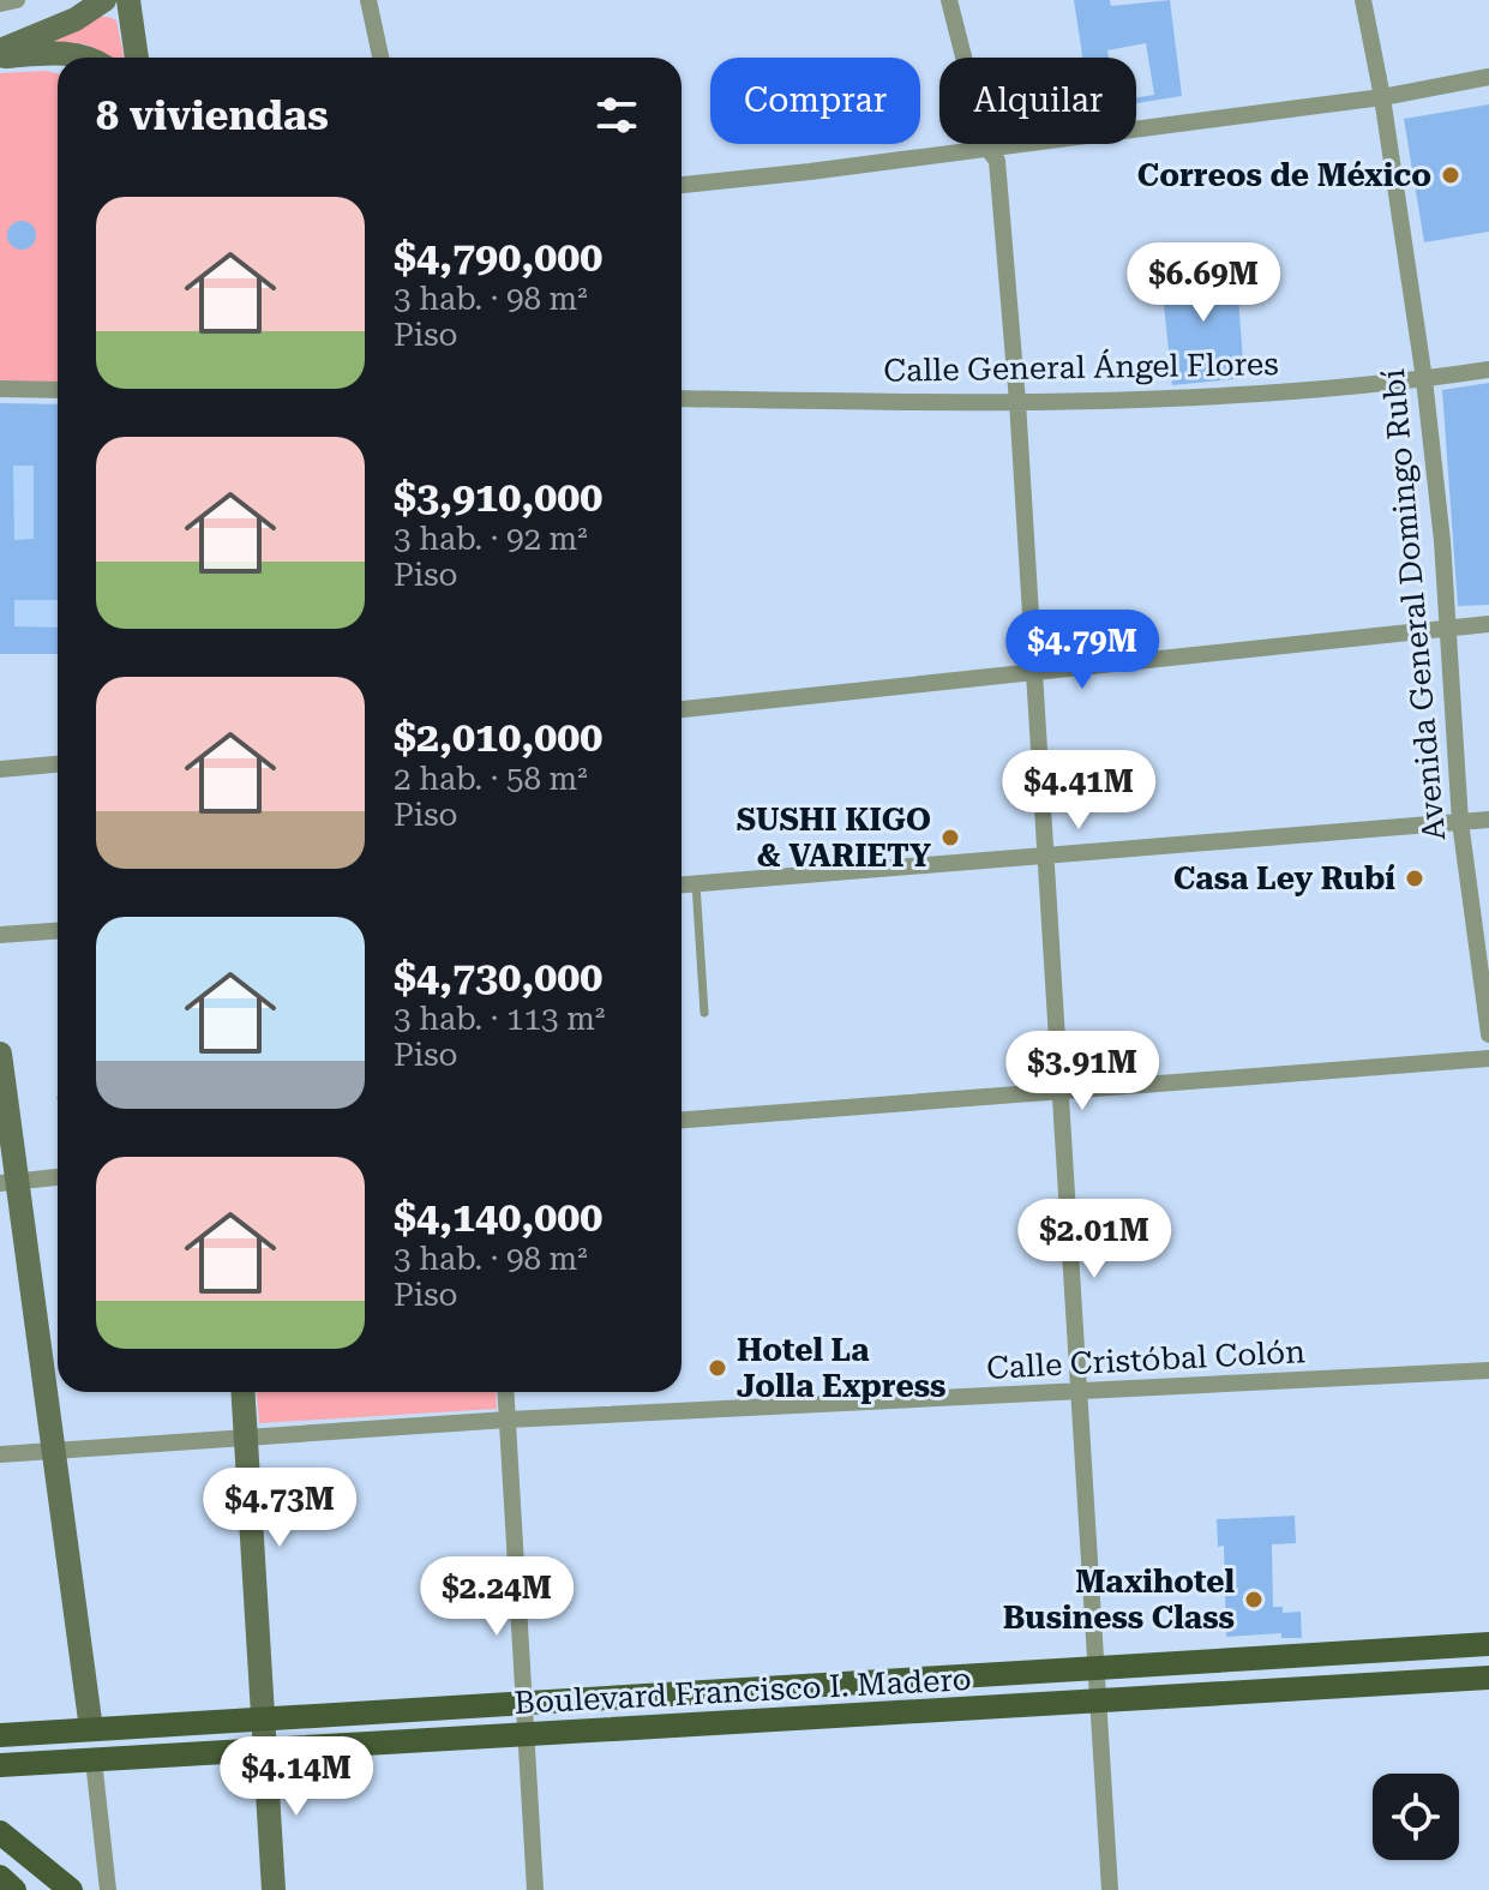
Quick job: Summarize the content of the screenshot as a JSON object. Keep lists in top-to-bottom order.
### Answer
{
  "streets": {
    "main road": ["Boulevard Francisco I. Madero"],
    "street": ["Calle General Ángel Flores", "Avenida General Domingo Rubí", "Calle Cristóbal Colón"]
  },
  "crossings": [
    ["Calle General Ángel Flores", "Avenida General Domingo Rubí"]
  ],
  "places": [
    "Correos de México",
    "SUSHI KIGO & VARIETY",
    "Casa Ley Rubí",
    "Hotel La Jolla Express",
    "Maxihotel Business Class"
  ],
  "page": {
    "chip": ["Comprar", "Alquilar"],
    "heading": "8 viviendas",
    "list": [
      {
        "name": "$4,790,000",
        "note": "3 hab. · 98 m² · Piso"
      },
      {
        "name": "$3,910,000",
        "note": "3 hab. · 92 m² · Piso"
      },
      {
        "name": "$2,010,000",
        "note": "2 hab. · 58 m² · Piso"
      },
      {
        "name": "$4,730,000",
        "note": "3 hab. · 113 m² · Piso"
      },
      {
        "name": "$4,140,000",
        "note": "3 hab. · 98 m² · Piso"
      }
    ],
    "price": [
      "$6.69M",
      "$4.79M",
      "$4.41M",
      "$3.91M",
      "$2.01M",
      "$4.73M",
      "$2.24M",
      "$4.14M"
    ]
  }
}
